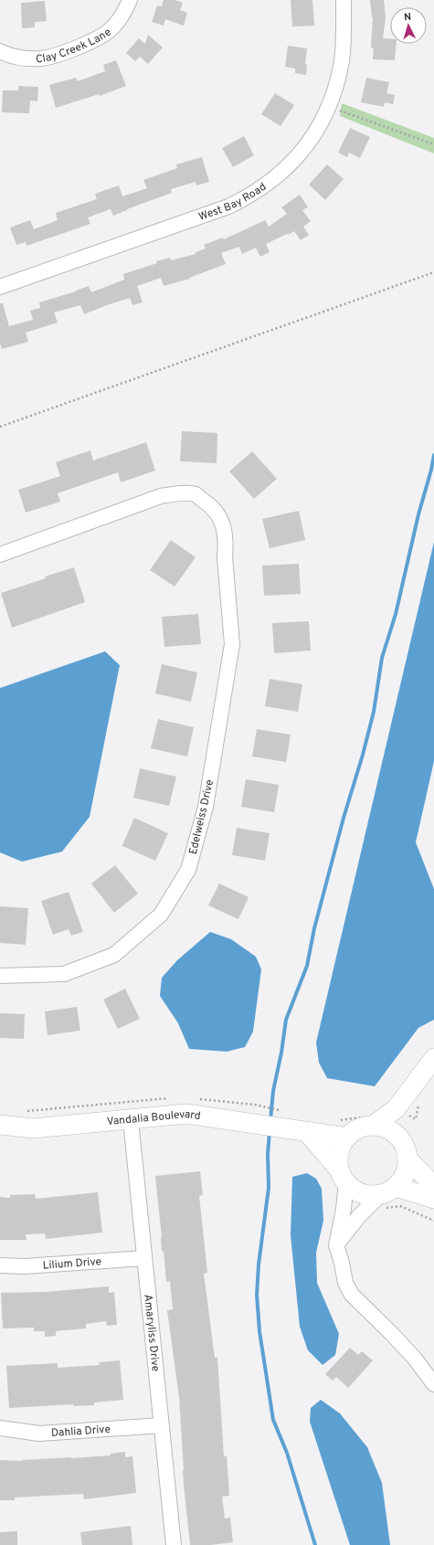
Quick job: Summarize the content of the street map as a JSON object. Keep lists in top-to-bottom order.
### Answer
{
  "streets": {
    "street": [
      "Clay Creek Lane",
      "West Bay Road",
      "Edelweiss Drive",
      "Vandalia Boulevard",
      "Lilium Drive",
      "Amaryliss Drive",
      "Dahlia Drive"
    ]
  },
  "crossings": [
    ["Vandalia Boulevard", "Amaryliss Drive"],
    ["Lilium Drive", "Amaryliss Drive"],
    ["Amaryliss Drive", "Dahlia Drive"]
  ],
  "north": "top"
}
